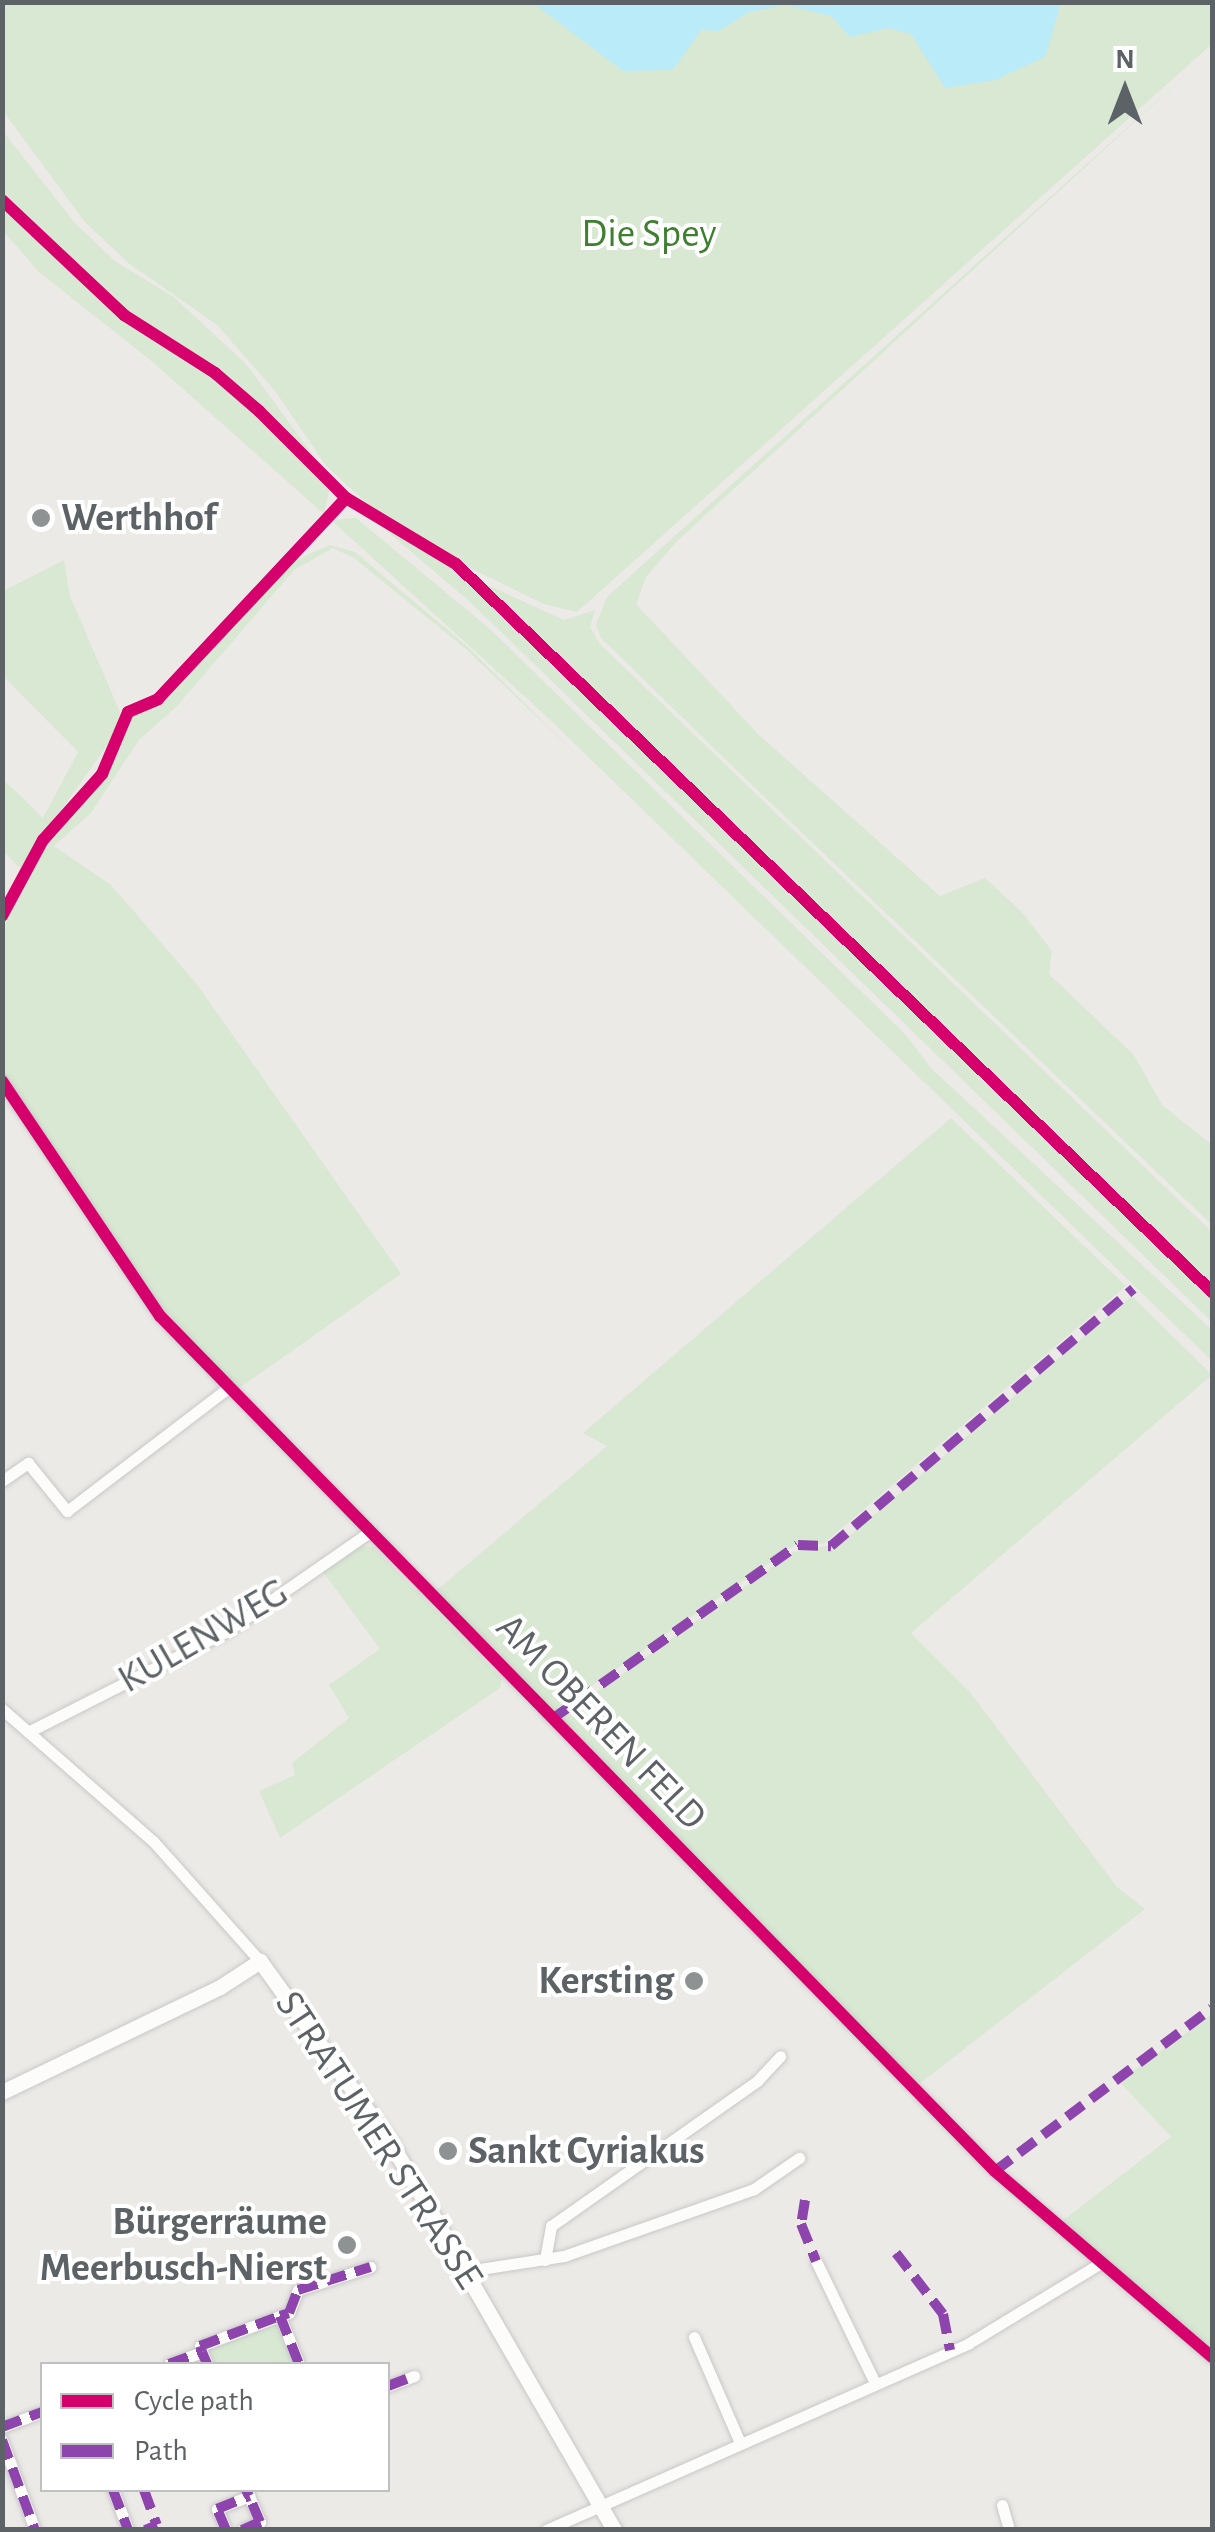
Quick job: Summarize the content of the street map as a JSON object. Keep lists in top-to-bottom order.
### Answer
{
  "streets": {
    "street": ["KULENWEG", "AM OBEREN FELD", "STRATUMER STRASSE"]
  },
  "crossings": [
    ["KULENWEG", "AM OBEREN FELD"],
    ["KULENWEG", "STRATUMER STRASSE"]
  ],
  "parks": ["Die Spey"],
  "places": [
    "Werthhof",
    "Kersting",
    "Sankt Cyriakus",
    "Bürgerräume Meerbusch-Nierst"
  ],
  "legend": ["Cycle path", "Path"],
  "north": "top"
}
